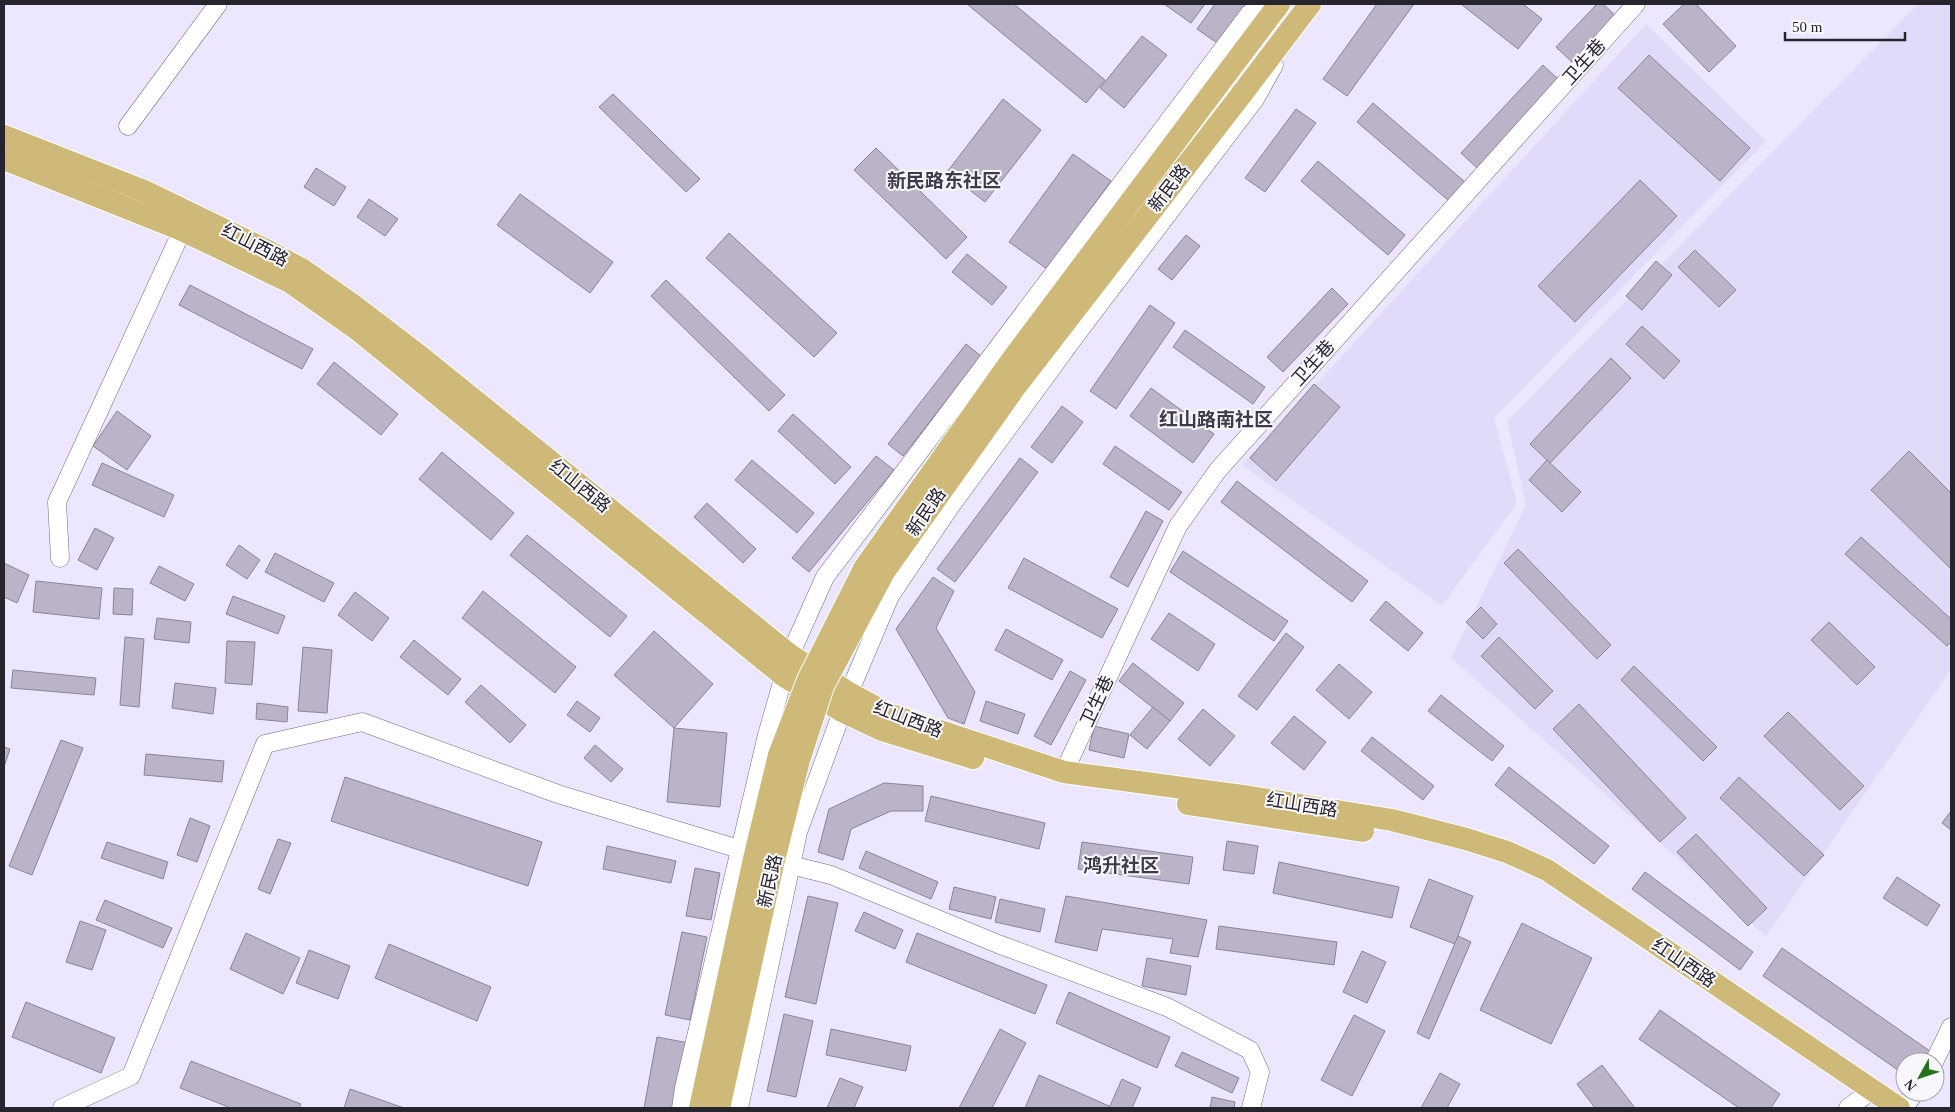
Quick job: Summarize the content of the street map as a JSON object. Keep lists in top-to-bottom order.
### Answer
{
  "streets": {
    "main road": ["新民路", "红山西路"],
    "street": ["卫生巷"]
  },
  "crossings": [
    ["卫生巷", "红山西路"]
  ],
  "districts": ["新民路东社区", "红山路南社区", "鸿升社区"],
  "scale_bar": "50 m",
  "north": "bottom left"
}
